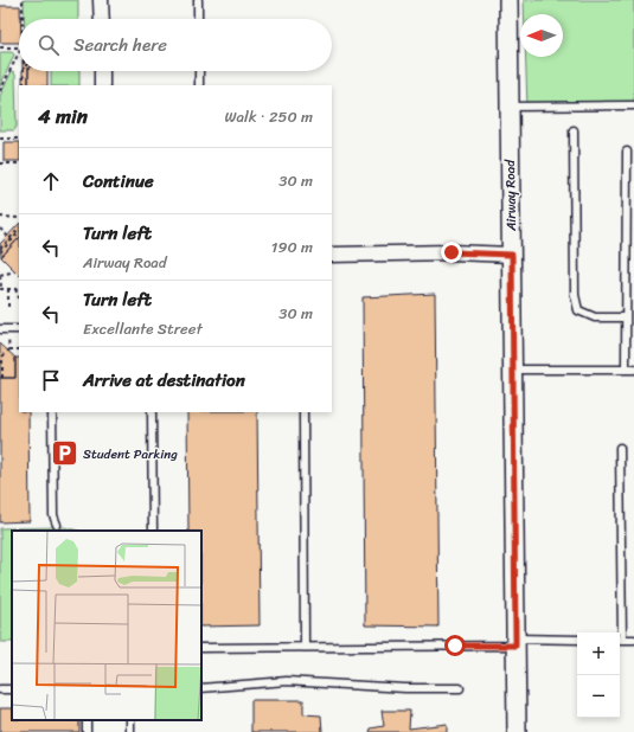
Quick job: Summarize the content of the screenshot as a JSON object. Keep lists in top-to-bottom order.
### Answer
{
  "streets": {
    "street": ["Airway Road"]
  },
  "places": {
    "parking": ["Student Parking"]
  },
  "north": "left",
  "page": {
    "search": "Search here",
    "heading": ["4 min", "Walk · 250 m"],
    "list": [
      ["Continue", "30 m"],
      ["Turn left", "Airway Road", "190 m"],
      ["Turn left", "Excellante Street", "30 m"],
      "Arrive at destination"
    ],
    "map_buttons": ["+", "−"]
  }
}
